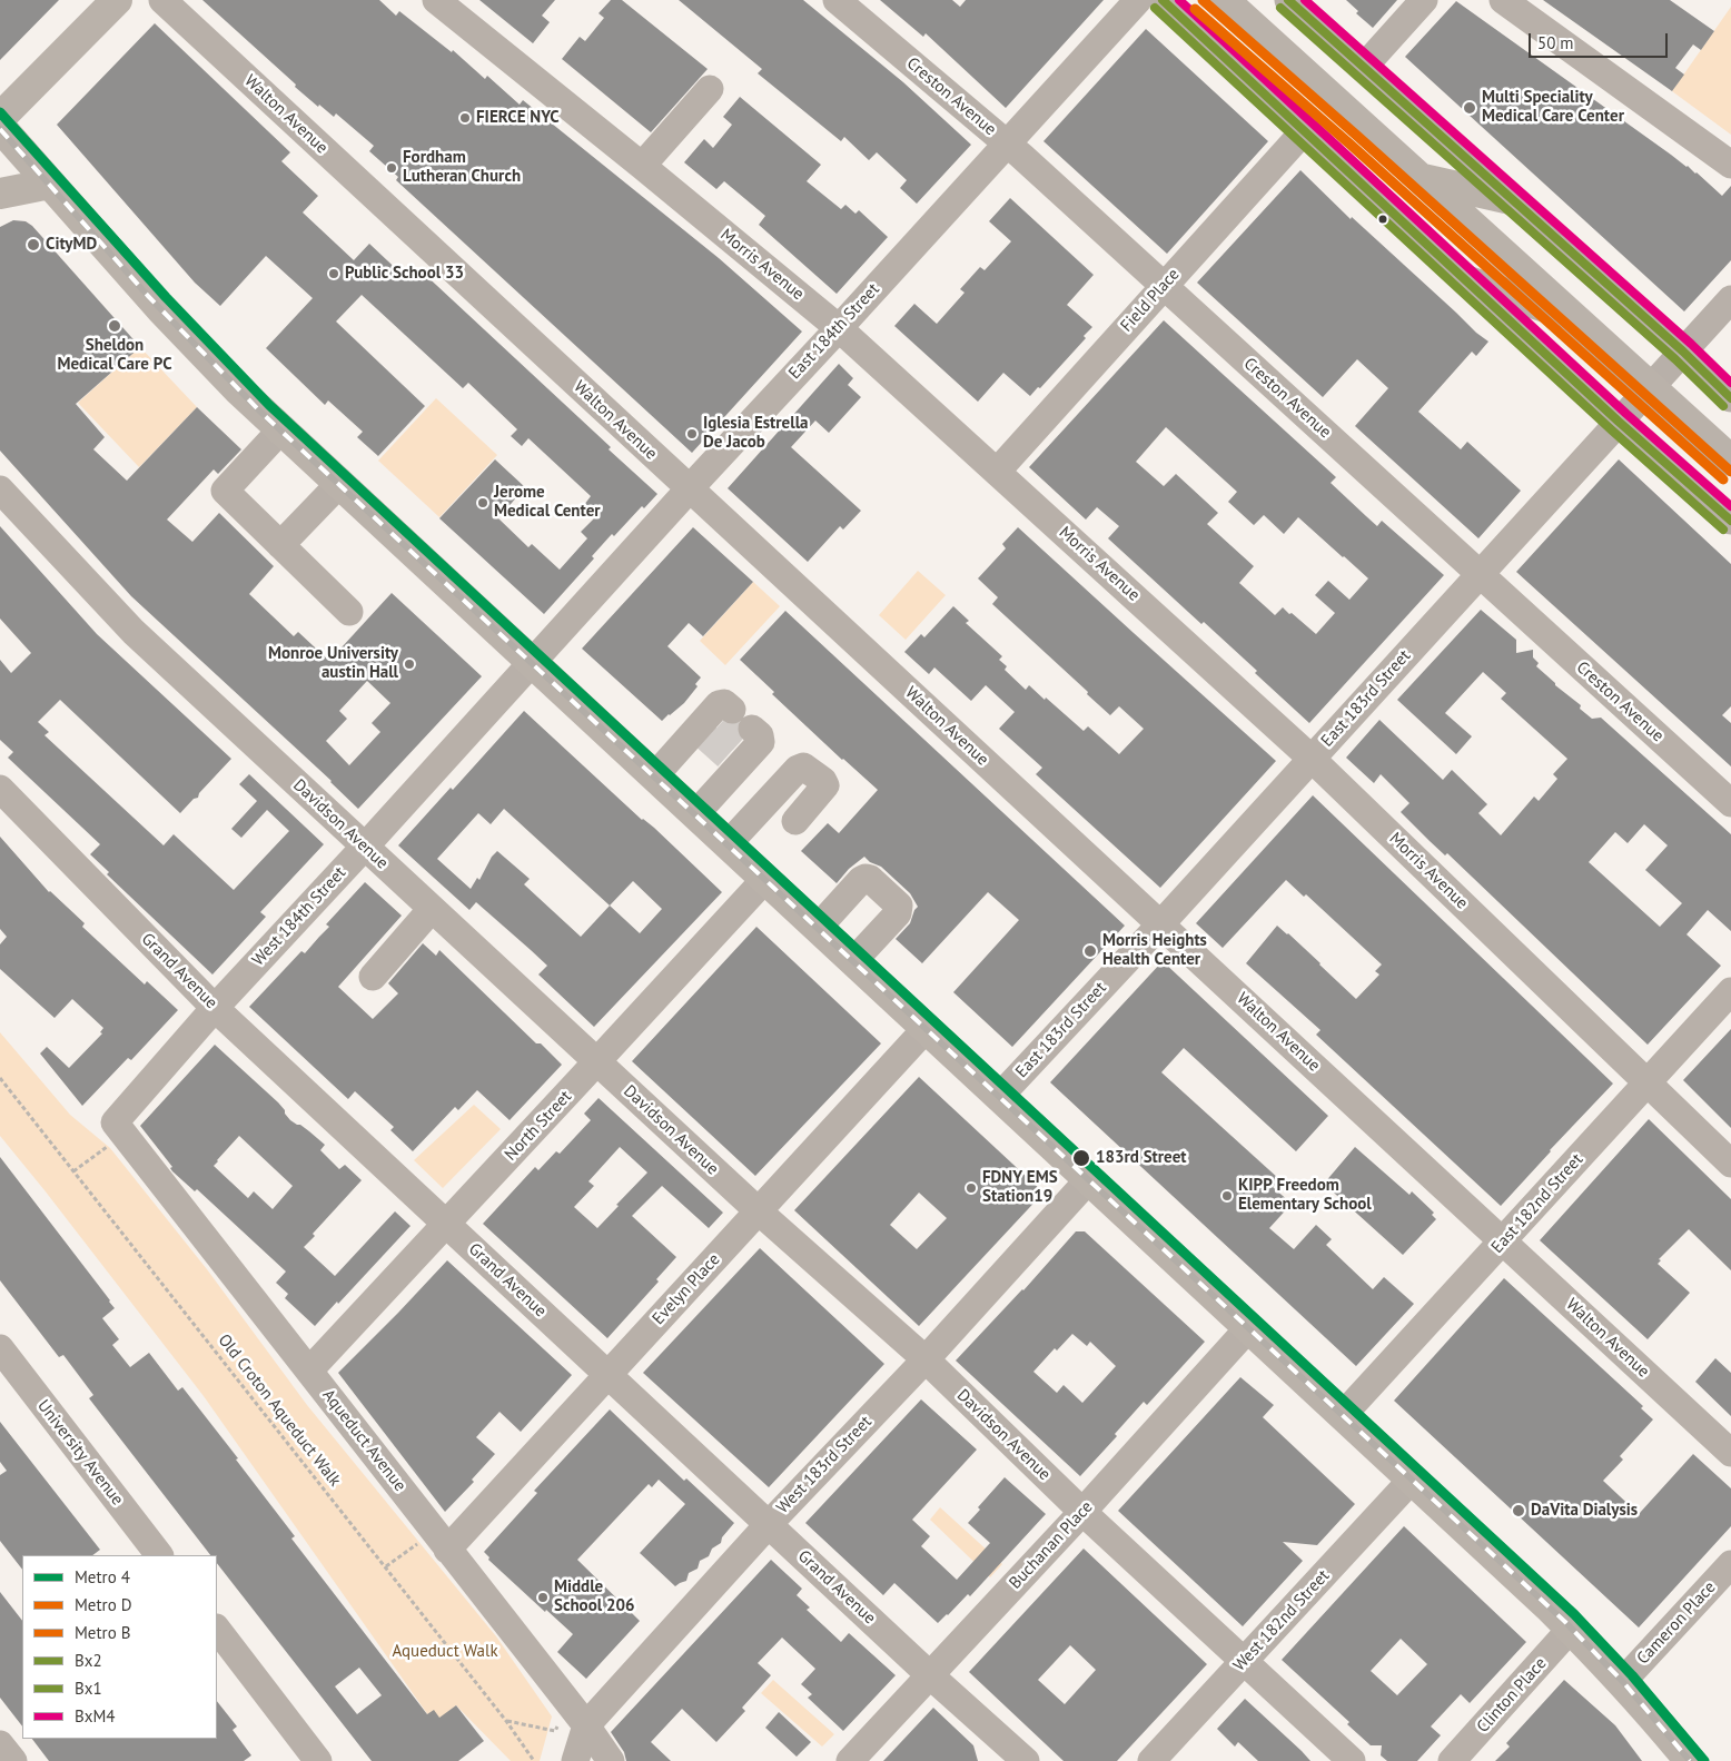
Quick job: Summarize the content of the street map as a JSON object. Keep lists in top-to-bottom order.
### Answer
{
  "streets": {
    "street": [
      "Creston Avenue",
      "Walton Avenue",
      "Morris Avenue",
      "Field Place",
      "East 184th Street",
      "East 183rd Street",
      "Davidson Avenue",
      "West 184th Street",
      "Grand Avenue",
      "North Street",
      "East 182nd Street",
      "Evelyn Place",
      "Aqueduct Avenue",
      "University Avenue",
      "West 183rd Street",
      "Buchanan Place",
      "West 182nd Street",
      "Cameron Place",
      "Clinton Place"
    ],
    "path": ["Old Croton Aqueduct Walk"]
  },
  "crossings": [
    ["Creston Avenue", "Field Place"],
    ["Creston Avenue", "East 184th Street"],
    ["Creston Avenue", "East 183rd Street"],
    ["Walton Avenue", "East 184th Street"],
    ["Walton Avenue", "East 183rd Street"],
    ["Walton Avenue", "East 182nd Street"],
    ["Morris Avenue", "Field Place"],
    ["Morris Avenue", "East 184th Street"],
    ["Morris Avenue", "East 183rd Street"],
    ["Morris Avenue", "East 182nd Street"],
    ["East 184th Street", "West 184th Street"],
    ["Davidson Avenue", "West 184th Street"],
    ["Davidson Avenue", "North Street"],
    ["Davidson Avenue", "Evelyn Place"],
    ["Davidson Avenue", "West 183rd Street"],
    ["Davidson Avenue", "Buchanan Place"],
    ["Davidson Avenue", "West 182nd Street"],
    ["West 184th Street", "Grand Avenue"],
    ["West 184th Street", "Aqueduct Avenue"],
    ["Grand Avenue", "North Street"],
    ["Grand Avenue", "Evelyn Place"],
    ["Grand Avenue", "West 183rd Street"],
    ["Grand Avenue", "Buchanan Place"],
    ["North Street", "Aqueduct Avenue"],
    ["Evelyn Place", "Aqueduct Avenue"],
    ["Aqueduct Avenue", "West 183rd Street"]
  ],
  "parks": ["Aqueduct Walk"],
  "places": [
    "Multi Speciality Medical Care Center",
    "FIERCE NYC",
    "Fordham Lutheran Church",
    "CityMD",
    "Public School 33",
    "Sheldon Medical Care PC",
    "Iglesia Estrella De Jacob",
    "Jerome Medical Center",
    "Monroe University austin Hall",
    "Morris Heights Health Center",
    "183rd Street",
    "FDNY EMS Station19",
    "KIPP Freedom Elementary School",
    "DaVita Dialysis",
    "Middle School 206"
  ],
  "lines": [
    "metro line D",
    "transit line Bx2",
    "transit line BxM4",
    "transit line Bx1",
    "metro line B",
    "metro line 4"
  ],
  "legend": [
    "Metro 4",
    "Metro D",
    "Metro B",
    "Bx2",
    "Bx1",
    "BxM4"
  ],
  "scale_bar": "50 m"
}
